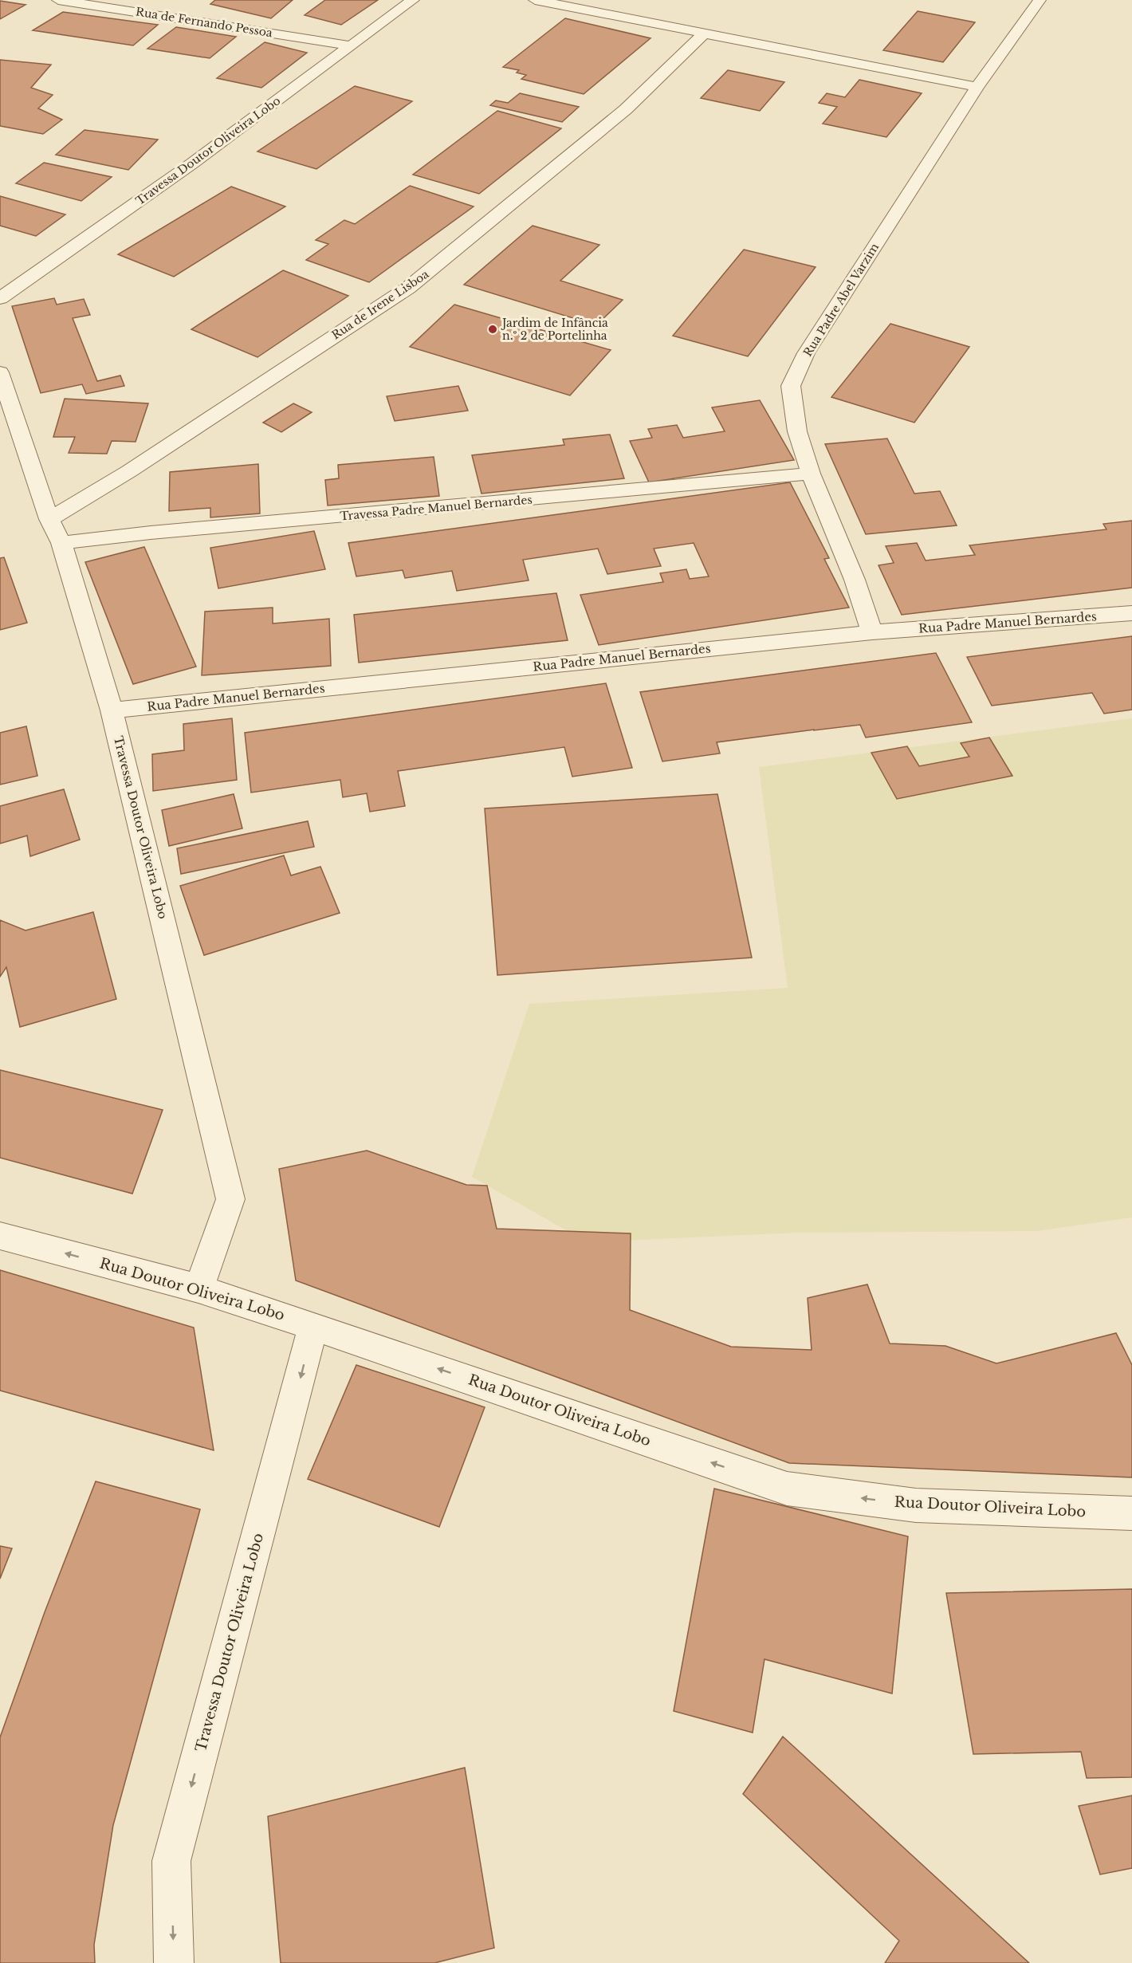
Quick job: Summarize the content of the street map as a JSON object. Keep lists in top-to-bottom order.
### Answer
{
  "streets": {
    "street": [
      "Rua de Fernando Pessoa",
      "Travessa Doutor Oliveira Lobo",
      "Rua Padre Abel Varzim",
      "Rua de Irene Lisboa",
      "Travessa Padre Manuel Bernardes",
      "Rua Padre Manuel Bernardes",
      "Rua Doutor Oliveira Lobo"
    ]
  },
  "crossings": [
    ["Rua de Fernando Pessoa", "Travessa Doutor Oliveira Lobo"],
    ["Travessa Doutor Oliveira Lobo", "Rua de Irene Lisboa"],
    ["Travessa Doutor Oliveira Lobo", "Travessa Padre Manuel Bernardes"],
    ["Travessa Doutor Oliveira Lobo", "Rua Padre Manuel Bernardes"],
    ["Travessa Doutor Oliveira Lobo", "Rua Doutor Oliveira Lobo"],
    ["Rua Padre Abel Varzim", "Travessa Padre Manuel Bernardes"],
    ["Rua Padre Abel Varzim", "Rua Padre Manuel Bernardes"]
  ],
  "one_way": ["Rua Doutor Oliveira Lobo"],
  "places": ["Jardim de Infância n.º 2 de Portelinha"]
}
